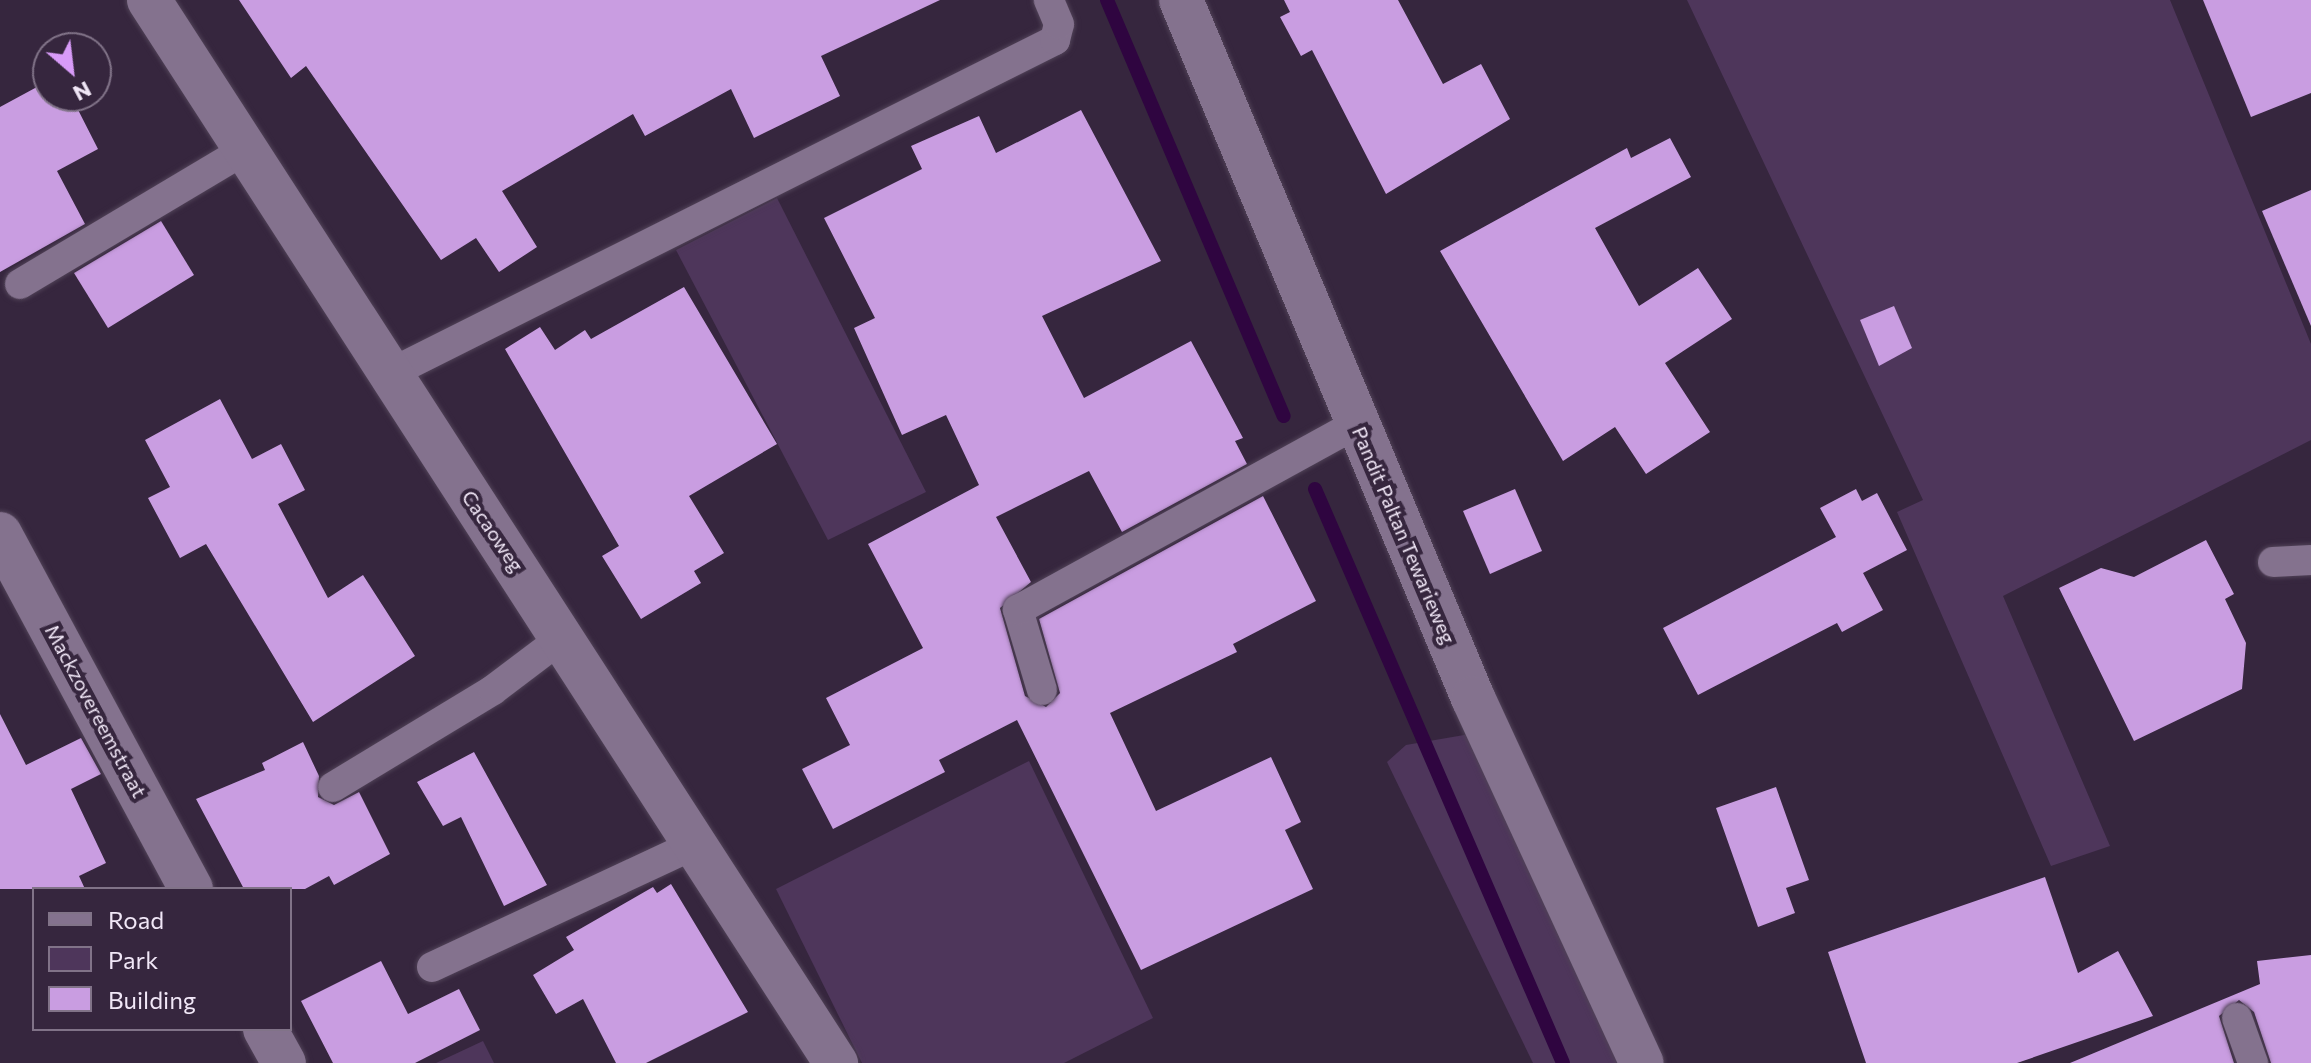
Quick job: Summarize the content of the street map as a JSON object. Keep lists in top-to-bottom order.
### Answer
{
  "streets": {
    "street": ["Cacaoweg", "Pandit Paltan Tewarieweg", "Mackzovereemstraat"]
  },
  "legend": ["Road", "Park", "Building"],
  "north": "bottom right"
}
